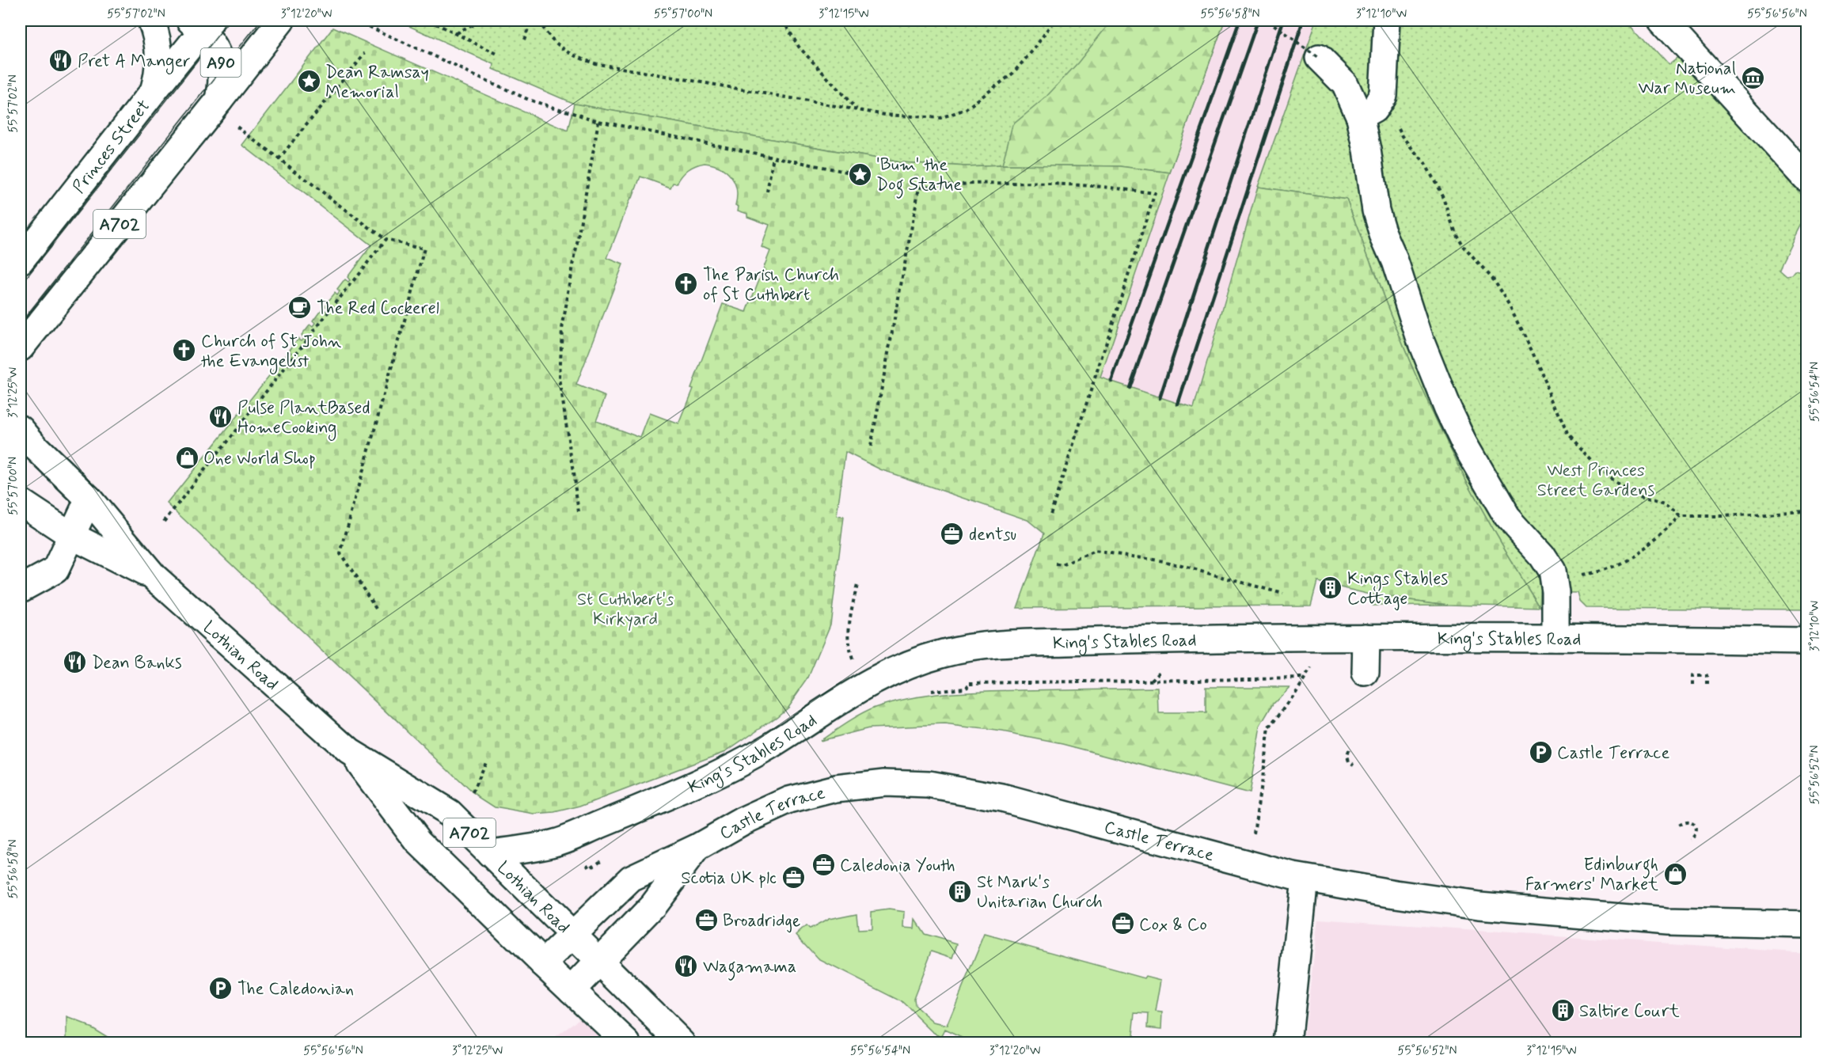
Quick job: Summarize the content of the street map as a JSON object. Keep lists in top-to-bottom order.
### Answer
{
  "streets": {
    "street": [
      "A90",
      "Princes Street",
      "A702",
      "King's Stables Road",
      "Lothian Road",
      "Castle Terrace"
    ]
  },
  "crossings": [
    ["Princes Street", "A702"],
    ["King's Stables Road", "Lothian Road"],
    ["Lothian Road", "Castle Terrace"]
  ],
  "parks": ["West Princes Street Gardens", "St Cuthbert's Kirkyard"],
  "places": {
    "restaurant": [
      "Pret A Manger",
      "Pulse PlantBased HomeCooking",
      "Dean Banks",
      "Wagamama"
    ],
    "museum": ["National War Museum"],
    "place": ["Dean Ramsay Memorial", "'Bum' the Dog Statue"],
    "church": ["The Parish Church of St Cuthbert", "Church of St John the Evangelist"],
    "cafe": ["The Red Cockerel"],
    "shop": ["One World Shop", "Edinburgh Farmers' Market"],
    "office": [
      "dentsu",
      "Caledonia Youth",
      "Scotia UK plc",
      "Broadridge",
      "Cox & Co"
    ],
    "building": ["Kings Stables Cottage", "St Mark's Unitarian Church", "Saltire Court"],
    "parking": ["Castle Terrace", "The Caledonian"]
  },
  "coordinates": [
    "55°57'02\"N",
    "3°12'20\"W",
    "55°57'00\"N",
    "3°12'15\"W",
    "55°56'58\"N",
    "3°12'10\"W",
    "55°56'56\"N",
    "55°56'54\"N",
    "3°12'25\"W",
    "55°56'52\"N"
  ]
}
